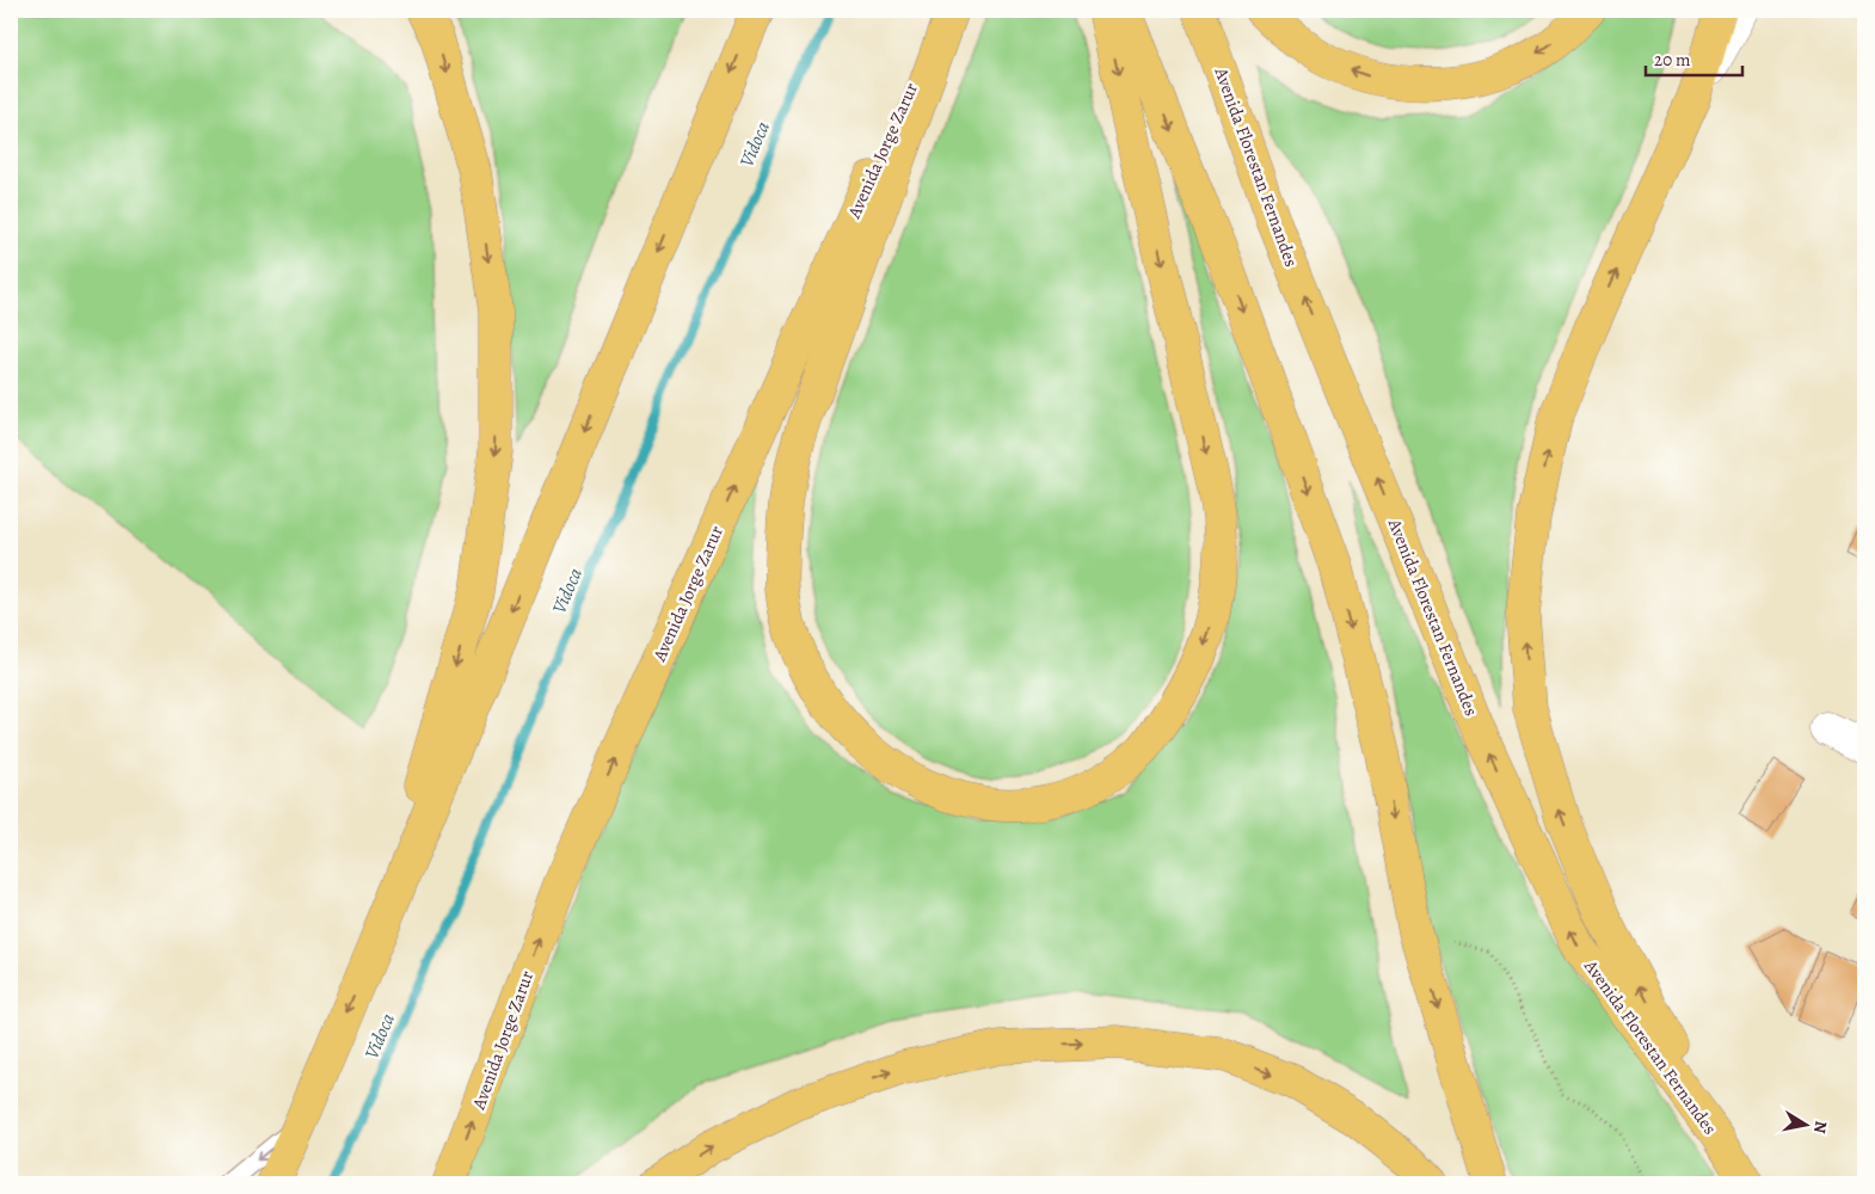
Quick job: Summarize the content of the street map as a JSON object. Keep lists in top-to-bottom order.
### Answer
{
  "streets": {
    "highway": ["Avenida Jorge Zarur", "Avenida Florestan Fernandes"]
  },
  "water": ["Vidoca"],
  "scale_bar": "20 m",
  "north": "right"
}
